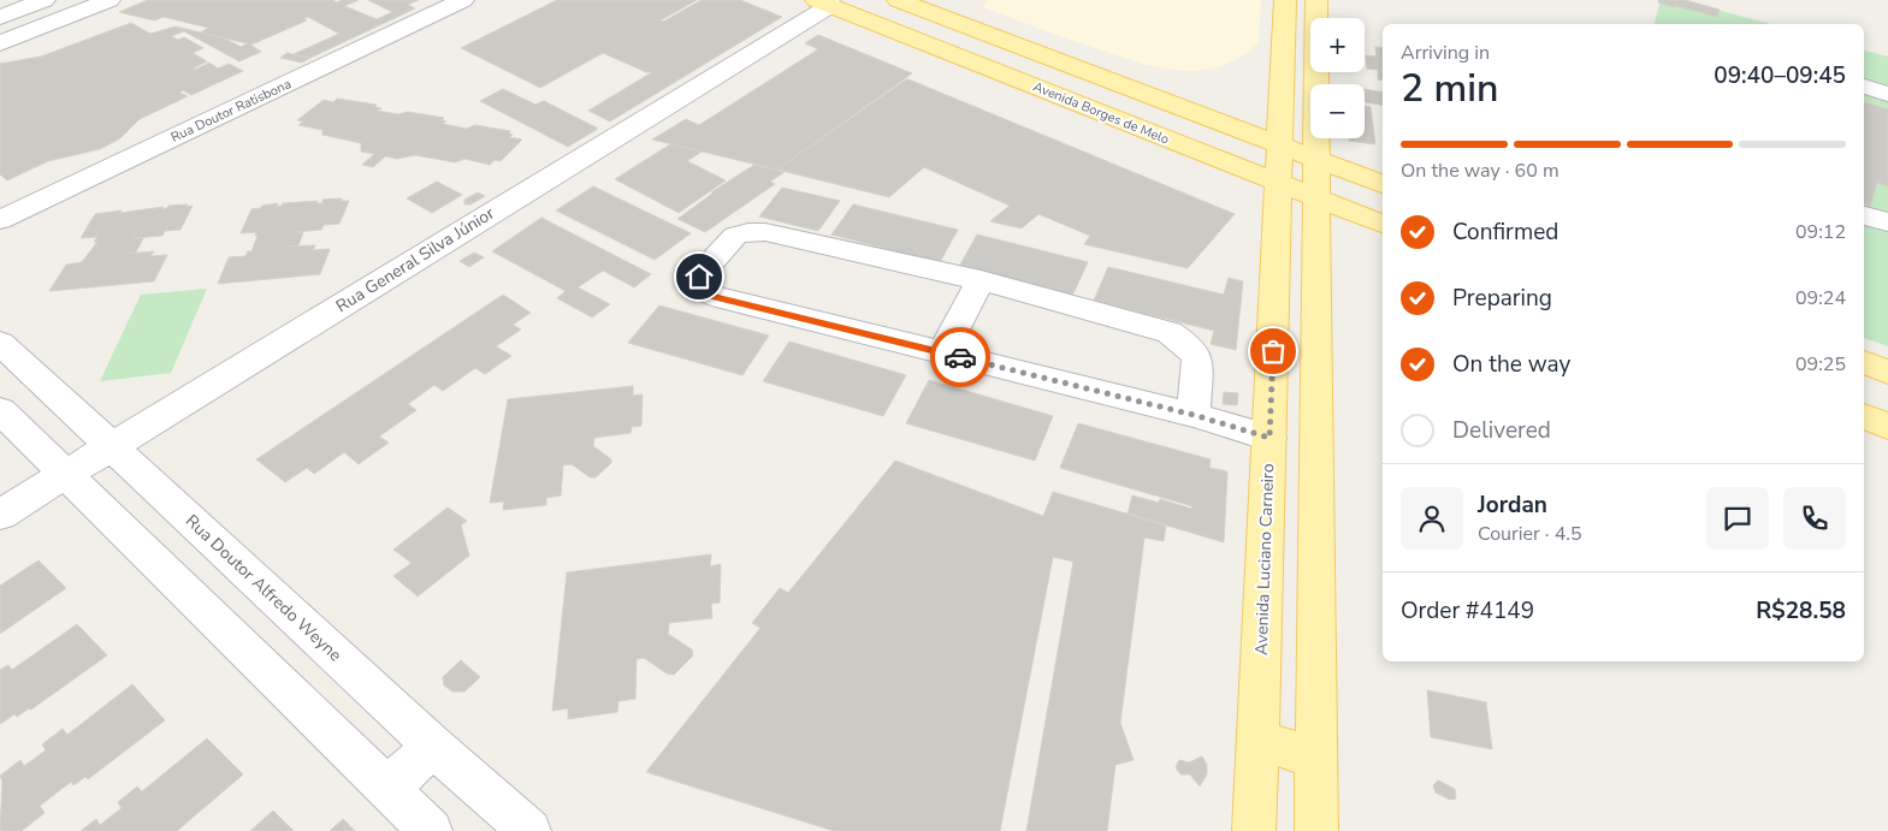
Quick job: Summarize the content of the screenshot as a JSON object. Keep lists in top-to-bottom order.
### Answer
{
  "streets": {
    "main road": ["Avenida Borges de Melo", "Avenida Luciano Carneiro"],
    "street": ["Rua Doutor Ratisbona", "Rua General Silva Júnior", "Rua Doutor Alfredo Weyne"]
  },
  "crossings": [
    ["Avenida Borges de Melo", "Rua General Silva Júnior"],
    ["Avenida Borges de Melo", "Avenida Luciano Carneiro"],
    ["Rua General Silva Júnior", "Rua Doutor Alfredo Weyne"]
  ],
  "page": {
    "map_buttons": ["+", "−"],
    "heading": ["2 min", "Arriving in", "09:40–09:45"],
    "panel": [
      "Jordan",
      "Courier · 4.5",
      "Order #4149",
      "R$28.58"
    ],
    "bar": "On the way · 60 m",
    "list": [
      ["Confirmed", "09:12"],
      ["Preparing", "09:24"],
      ["On the way", "09:25"],
      "Delivered"
    ]
  }
}
